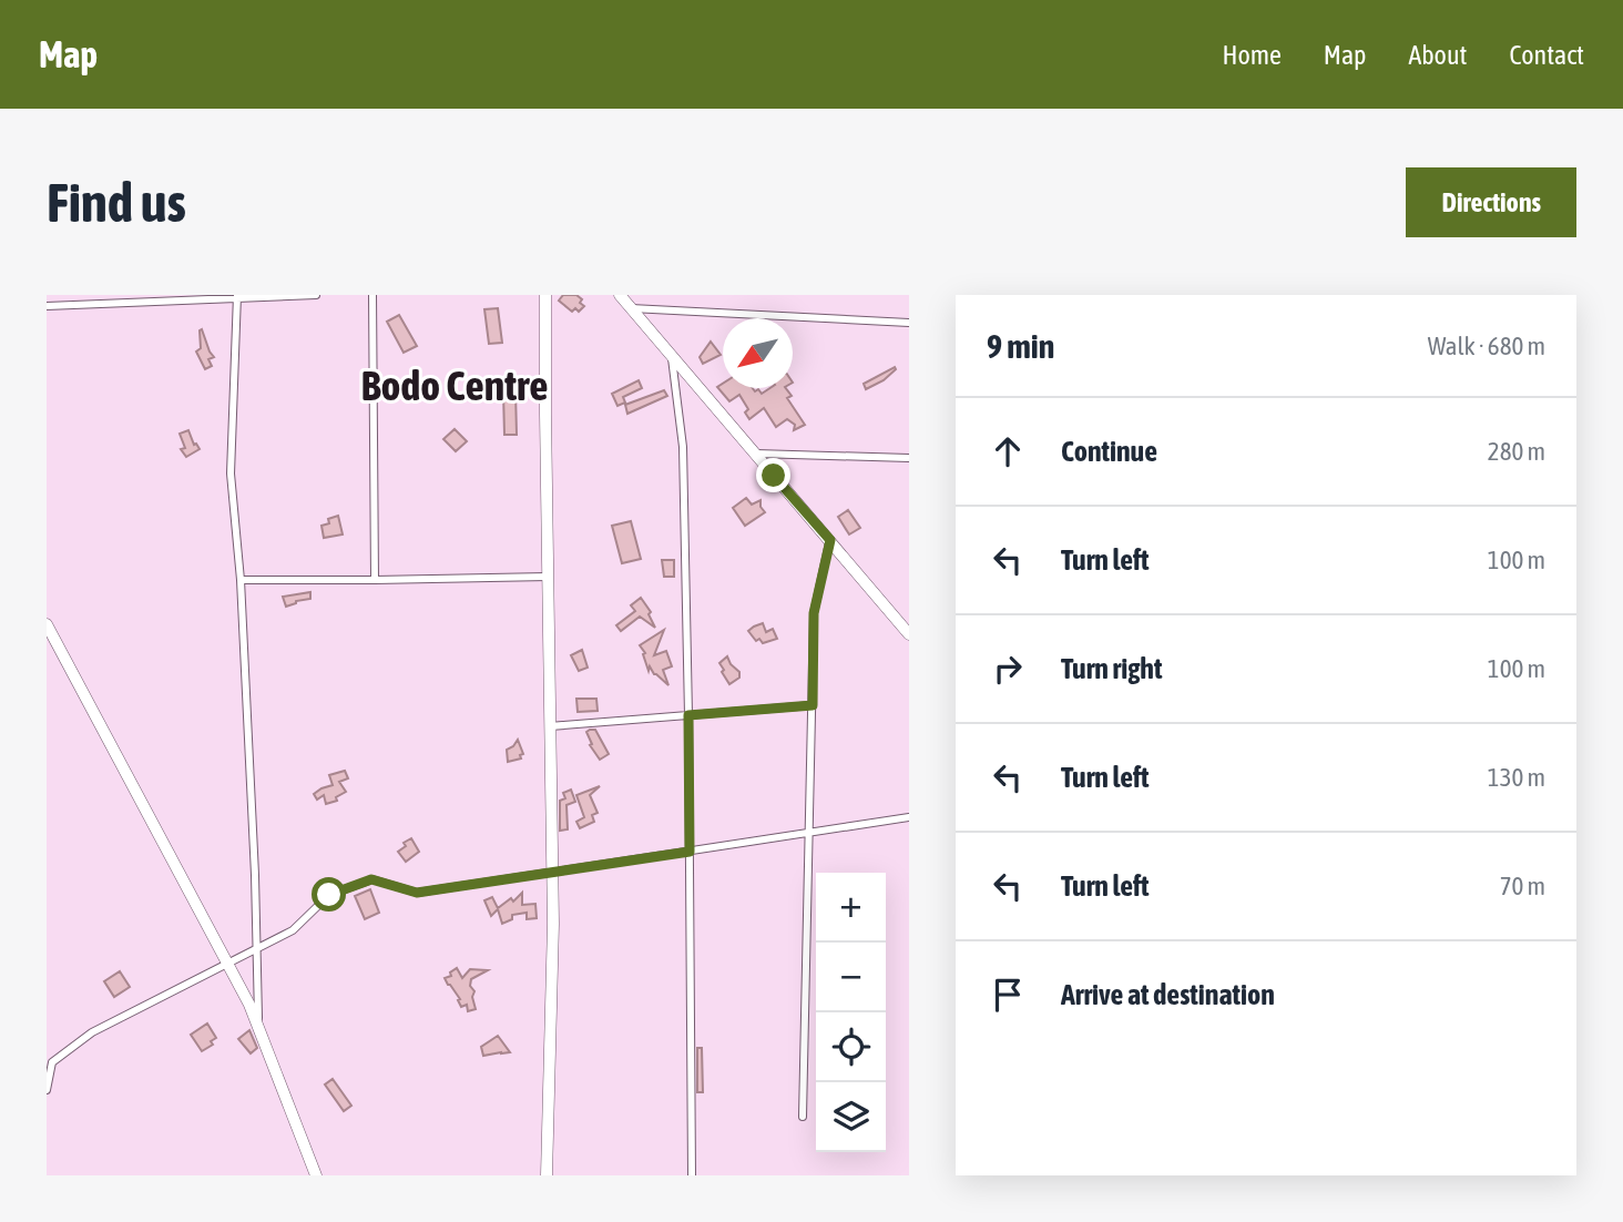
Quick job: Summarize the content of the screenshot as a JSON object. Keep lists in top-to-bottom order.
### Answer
{
  "districts": ["Bodo Centre"],
  "north": "bottom left",
  "page": {
    "header": "Map",
    "nav": [
      "Home",
      "Map",
      "About",
      "Contact"
    ],
    "buttons": "Directions",
    "title": "Find us",
    "heading": ["9 min", "Walk · 680 m"],
    "list": [
      ["Continue", "280 m"],
      ["Turn left", "100 m"],
      ["Turn right", "100 m"],
      ["Turn left", "130 m"],
      ["Turn left", "70 m"],
      "Arrive at destination"
    ],
    "map_buttons": ["+", "−"]
  }
}
